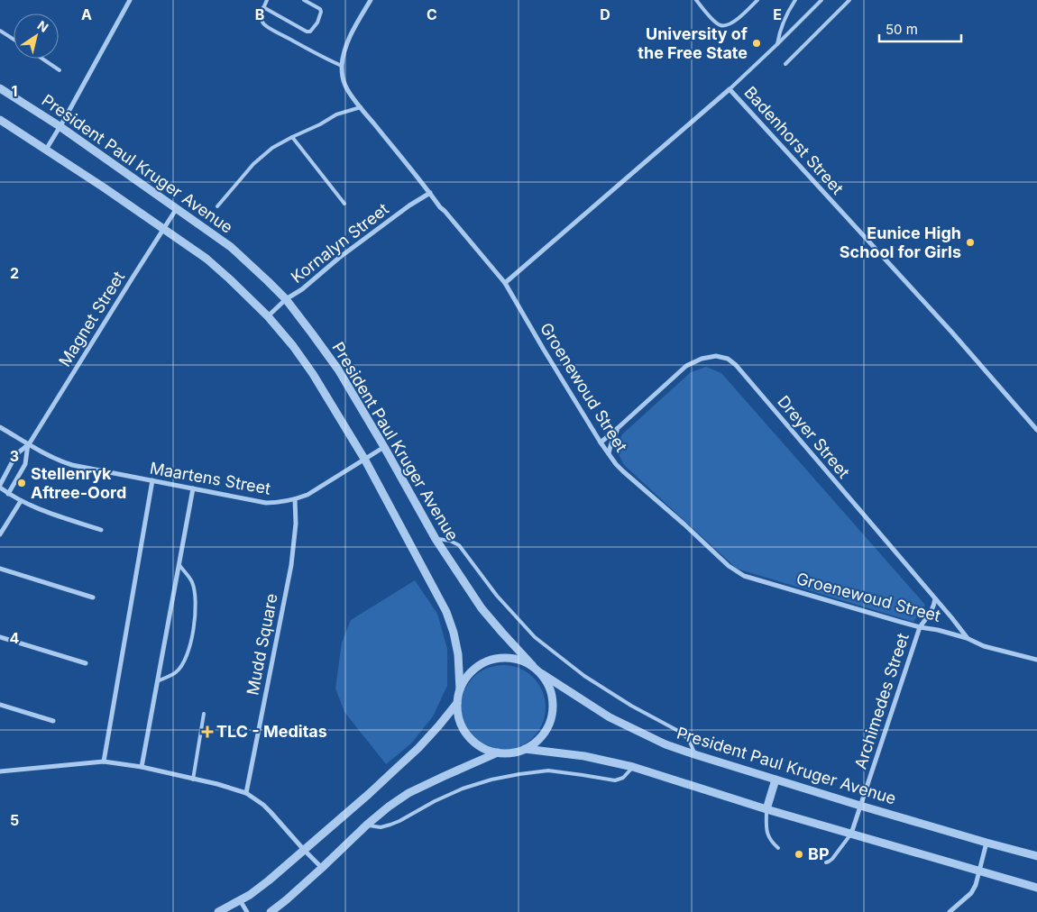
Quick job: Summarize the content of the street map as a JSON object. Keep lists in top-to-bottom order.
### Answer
{
  "streets": {
    "street": [
      "Badenhorst Street",
      "President Paul Kruger Avenue",
      "Kornalyn Street",
      "Magnet Street",
      "Groenewoud Street",
      "Dreyer Street",
      "Maartens Street",
      "Mudd Square",
      "Archimedes Street"
    ]
  },
  "crossings": [
    ["Badenhorst Street", "Groenewoud Street"],
    ["President Paul Kruger Avenue", "Kornalyn Street"],
    ["President Paul Kruger Avenue", "Magnet Street"],
    ["President Paul Kruger Avenue", "Maartens Street"],
    ["President Paul Kruger Avenue", "Archimedes Street"],
    ["Kornalyn Street", "Groenewoud Street"],
    ["Magnet Street", "Maartens Street"],
    ["Groenewoud Street", "Dreyer Street"],
    ["Groenewoud Street", "Archimedes Street"],
    ["Dreyer Street", "Archimedes Street"],
    ["Maartens Street", "Mudd Square"]
  ],
  "places": {
    "other": [
      "University of the Free State",
      "Eunice High School for Girls",
      "Stellenryk Aftree-Oord",
      "BP"
    ],
    "health": ["TLC - Meditas"]
  },
  "scale_bar": "50 m",
  "north": "top right",
  "grid": {
    "columns": [
      "A",
      "B",
      "C",
      "D",
      "E"
    ],
    "rows": [
      "1",
      "2",
      "3",
      "4",
      "5"
    ]
  }
}
